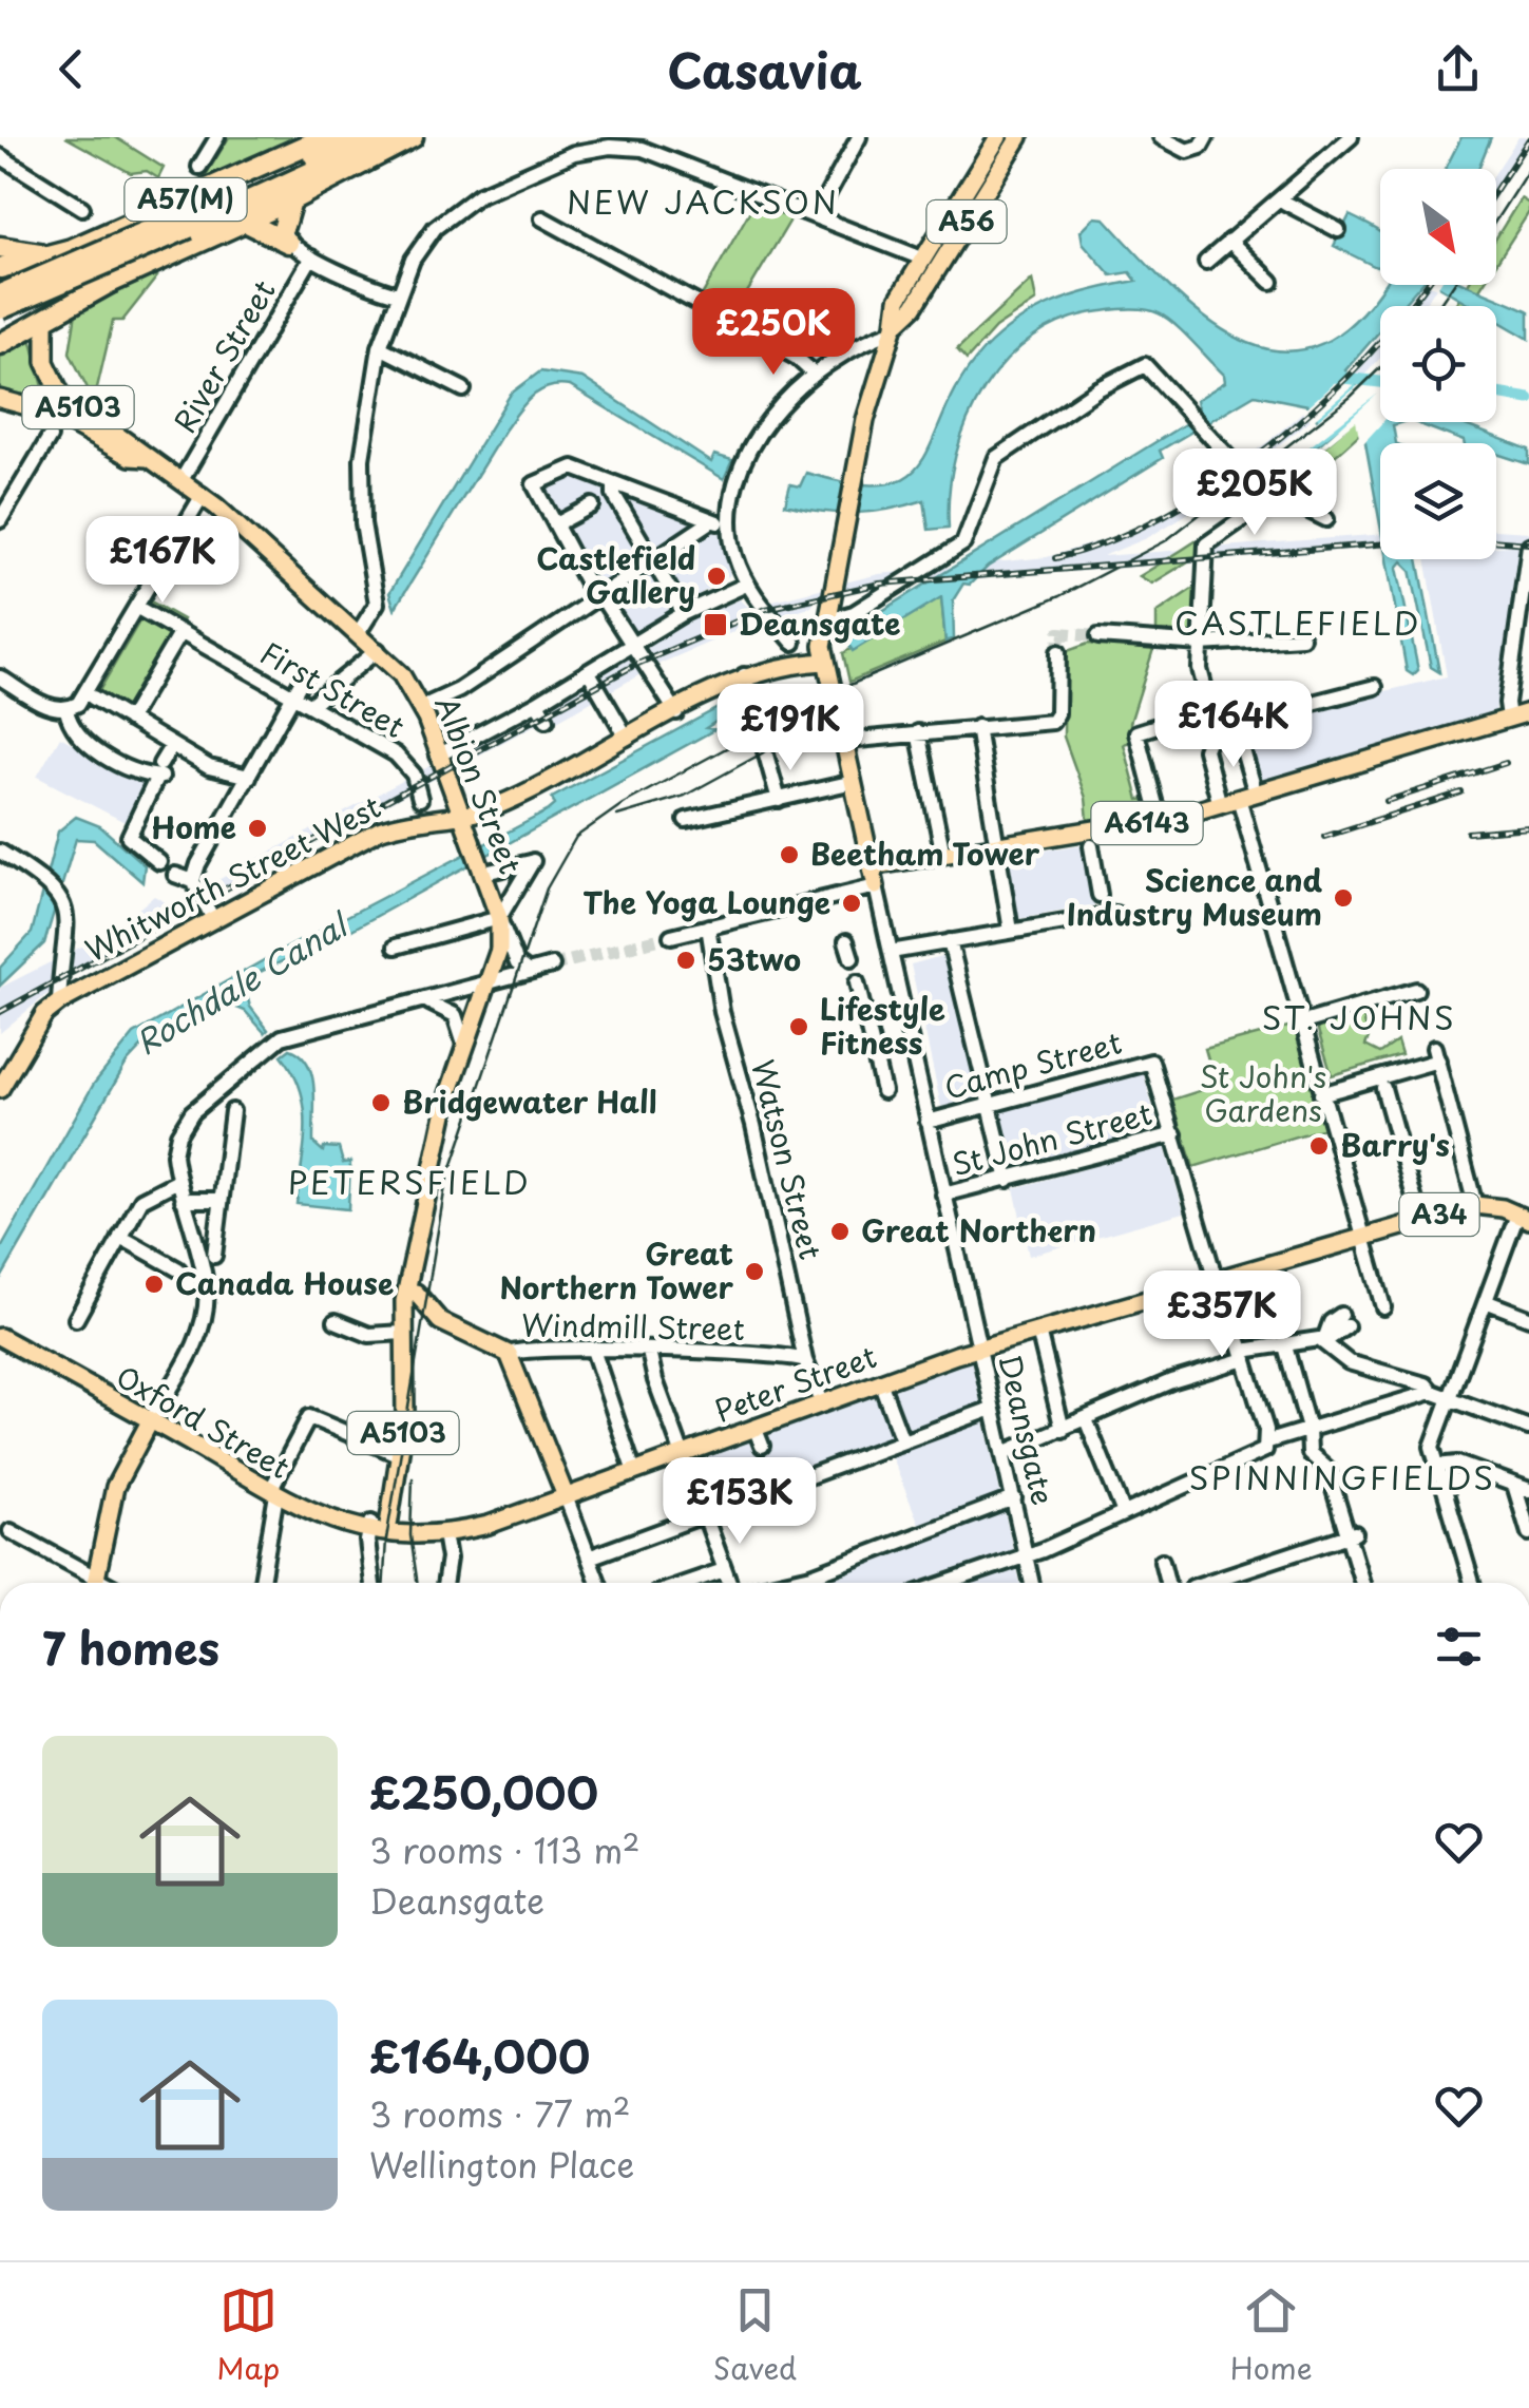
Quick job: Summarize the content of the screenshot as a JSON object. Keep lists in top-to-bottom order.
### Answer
{
  "streets": {
    "highway": ["A57(M)"],
    "main road": [
      "A56",
      "A5103",
      "Albion Street",
      "A6143",
      "Whitworth Street West",
      "A34",
      "Windmill Street",
      "Peter Street",
      "Oxford Street",
      "Deansgate"
    ],
    "street": [
      "River Street",
      "First Street",
      "Camp Street",
      "St John Street",
      "Watson Street"
    ]
  },
  "crossings": [
    ["A57(M)", "A5103"],
    ["A56", "Whitworth Street West"],
    ["A56", "Deansgate"],
    ["River Street", "A5103"],
    ["A5103", "Albion Street"],
    ["A5103", "Windmill Street"],
    ["A5103", "Peter Street"],
    ["A5103", "Oxford Street"],
    ["Albion Street", "Whitworth Street West"],
    ["A6143", "Deansgate"],
    ["Whitworth Street West", "Deansgate"],
    ["Camp Street", "St John Street"],
    ["Camp Street", "Deansgate"],
    ["St John Street", "Deansgate"],
    ["Watson Street", "Windmill Street"],
    ["Watson Street", "Peter Street"],
    ["A34", "Peter Street"],
    ["A34", "Deansgate"],
    ["Peter Street", "Oxford Street"],
    ["Peter Street", "Deansgate"]
  ],
  "districts": [
    "NEW JACKSON",
    "CASTLEFIELD",
    "ST. JOHNS",
    "PETERSFIELD",
    "SPINNINGFIELDS"
  ],
  "water": ["Rochdale Canal"],
  "parks": ["St John's Gardens"],
  "places": {
    "other": [
      "Castlefield Gallery",
      "Home",
      "Beetham Tower",
      "Science and Industry Museum",
      "The Yoga Lounge",
      "53two",
      "Lifestyle Fitness",
      "Bridgewater Hall",
      "Barry's",
      "Great Northern",
      "Great Northern Tower",
      "Canada House"
    ],
    "transit": ["Deansgate"]
  },
  "north": "bottom right",
  "page": {
    "header": "Casavia",
    "price": [
      "£250K",
      "£205K",
      "£167K",
      "£164K",
      "£191K",
      "£357K",
      "£153K"
    ],
    "heading": "7 homes",
    "list": [
      {
        "name": "£250,000",
        "note": "3 rooms · 113 m² · Deansgate"
      },
      {
        "name": "£164,000",
        "note": "3 rooms · 77 m² · Wellington Place"
      }
    ],
    "tabs": ["Map", "Saved", "Home"]
  }
}
